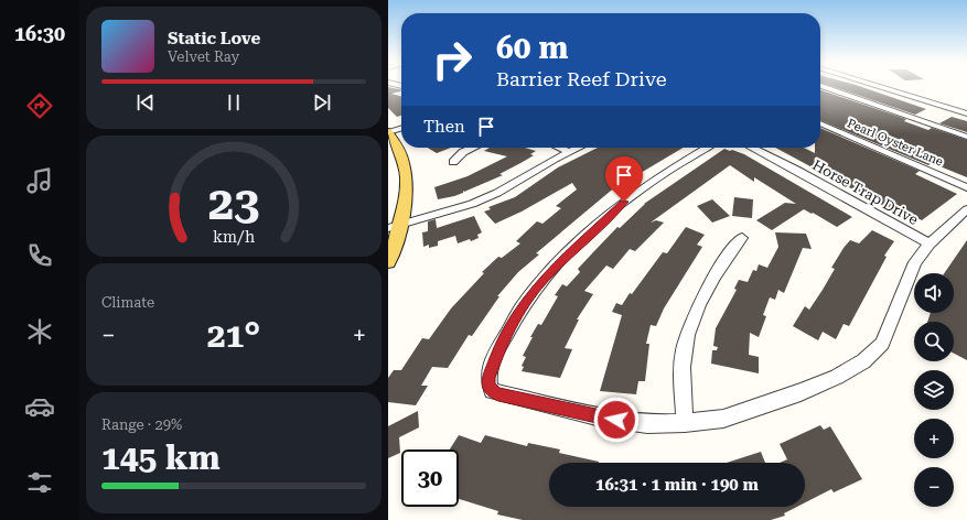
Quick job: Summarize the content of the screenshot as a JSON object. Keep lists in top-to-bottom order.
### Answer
{
  "streets": {
    "street": ["Pearl Oyster Lane", "Horse Trap Drive"]
  },
  "page": {
    "tabs": "16:30",
    "turn": ["60 m", "Barrier Reef Drive"],
    "song": ["Static Love", "Velvet Ray"],
    "then": "Then",
    "tile": [
      "Climate",
      ["Range · 29%", "145 km"]
    ],
    "map_buttons": ["+", "−"],
    "heat": ["−", "21°", "+"],
    "limit": "30",
    "trip": "16:31 · 1 min · 190 m",
    "gauge": ["23", "km/h"]
  }
}
